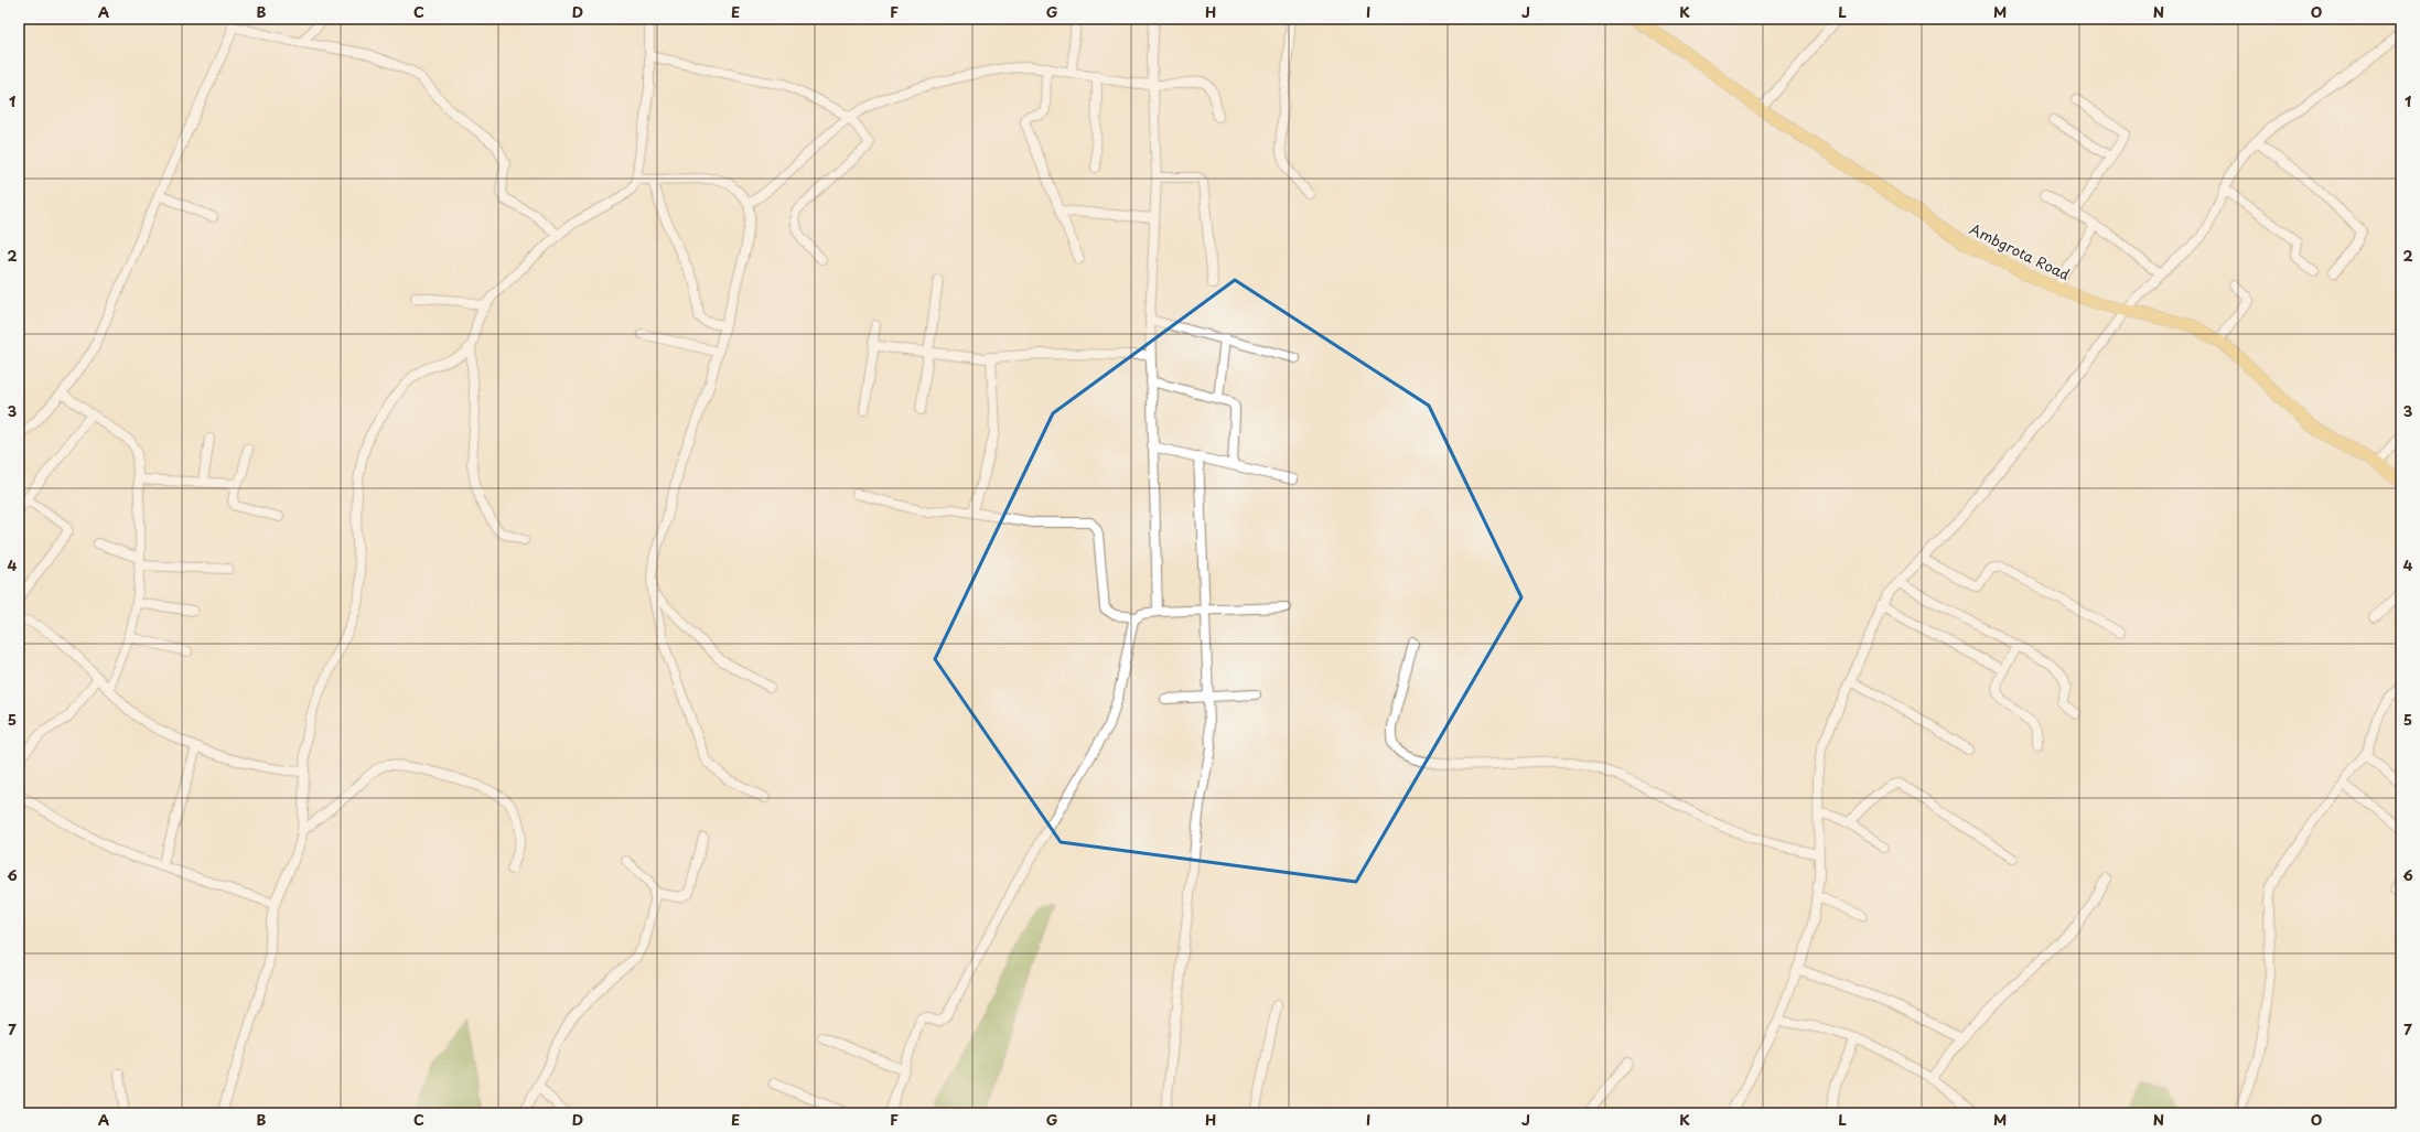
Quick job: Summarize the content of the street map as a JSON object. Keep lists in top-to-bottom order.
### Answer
{
  "streets": {
    "main road": ["Ambgrota Road"]
  },
  "grid": {
    "columns": [
      "A",
      "B",
      "C",
      "D",
      "E",
      "F",
      "G",
      "H",
      "I",
      "J",
      "K",
      "L",
      "M",
      "N",
      "O"
    ],
    "rows": [
      "1",
      "2",
      "3",
      "4",
      "5",
      "6",
      "7"
    ]
  }
}
